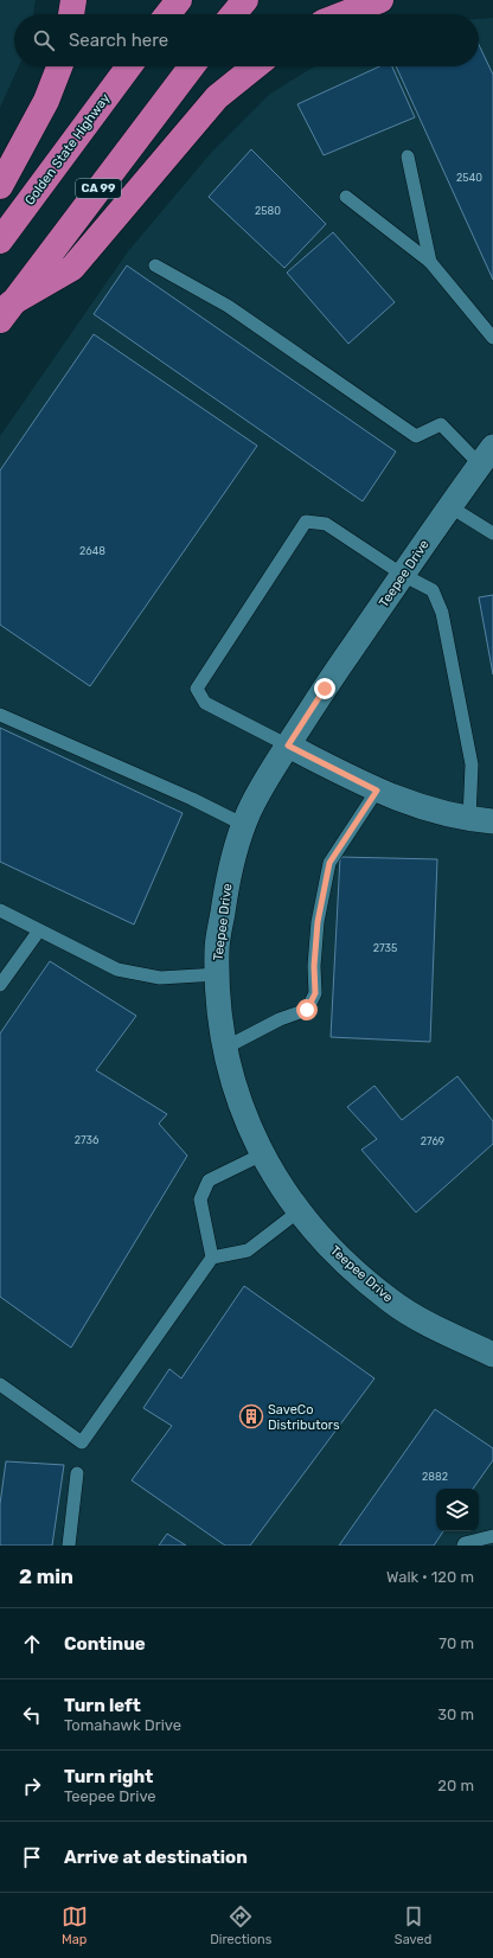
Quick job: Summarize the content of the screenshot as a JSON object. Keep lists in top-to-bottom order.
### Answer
{
  "streets": {
    "highway": ["Golden State Highway", "CA 99"],
    "street": ["Teepee Drive"]
  },
  "places": {
    "building": ["SaveCo Distributors"]
  },
  "house_numbers": [
    "2540",
    "2580",
    "2648",
    "2735",
    "2736",
    "2769",
    "2882"
  ],
  "page": {
    "search": "Search here",
    "heading": ["2 min", "Walk · 120 m"],
    "list": [
      ["Continue", "70 m"],
      ["Turn left", "Tomahawk Drive", "30 m"],
      ["Turn right", "Teepee Drive", "20 m"],
      "Arrive at destination"
    ],
    "nav": ["Map", "Directions", "Saved"]
  }
}
